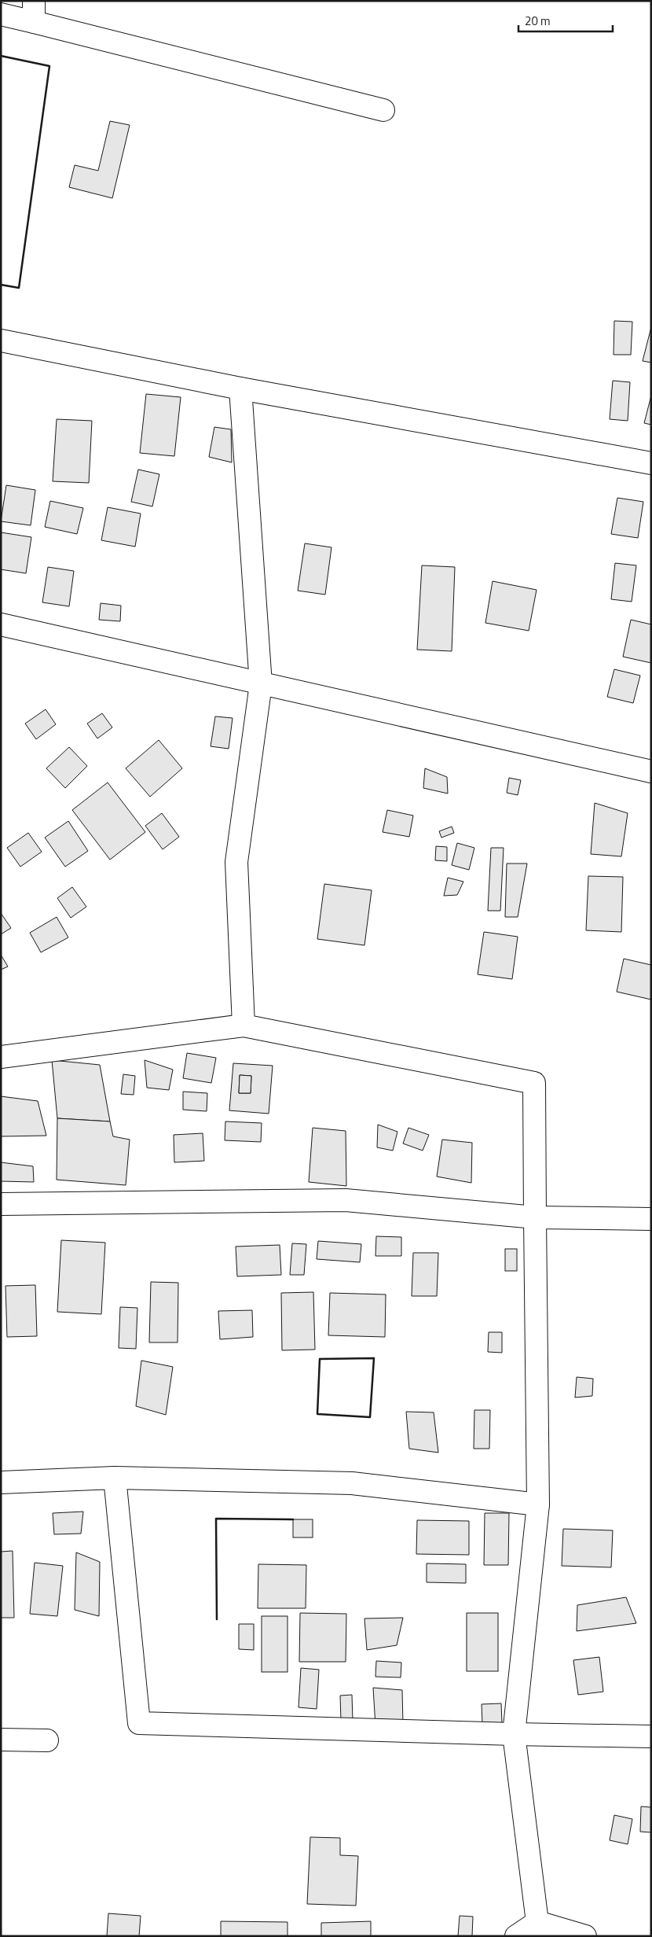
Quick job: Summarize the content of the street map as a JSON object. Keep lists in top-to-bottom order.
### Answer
{
  "scale_bar": "20 m"
}
